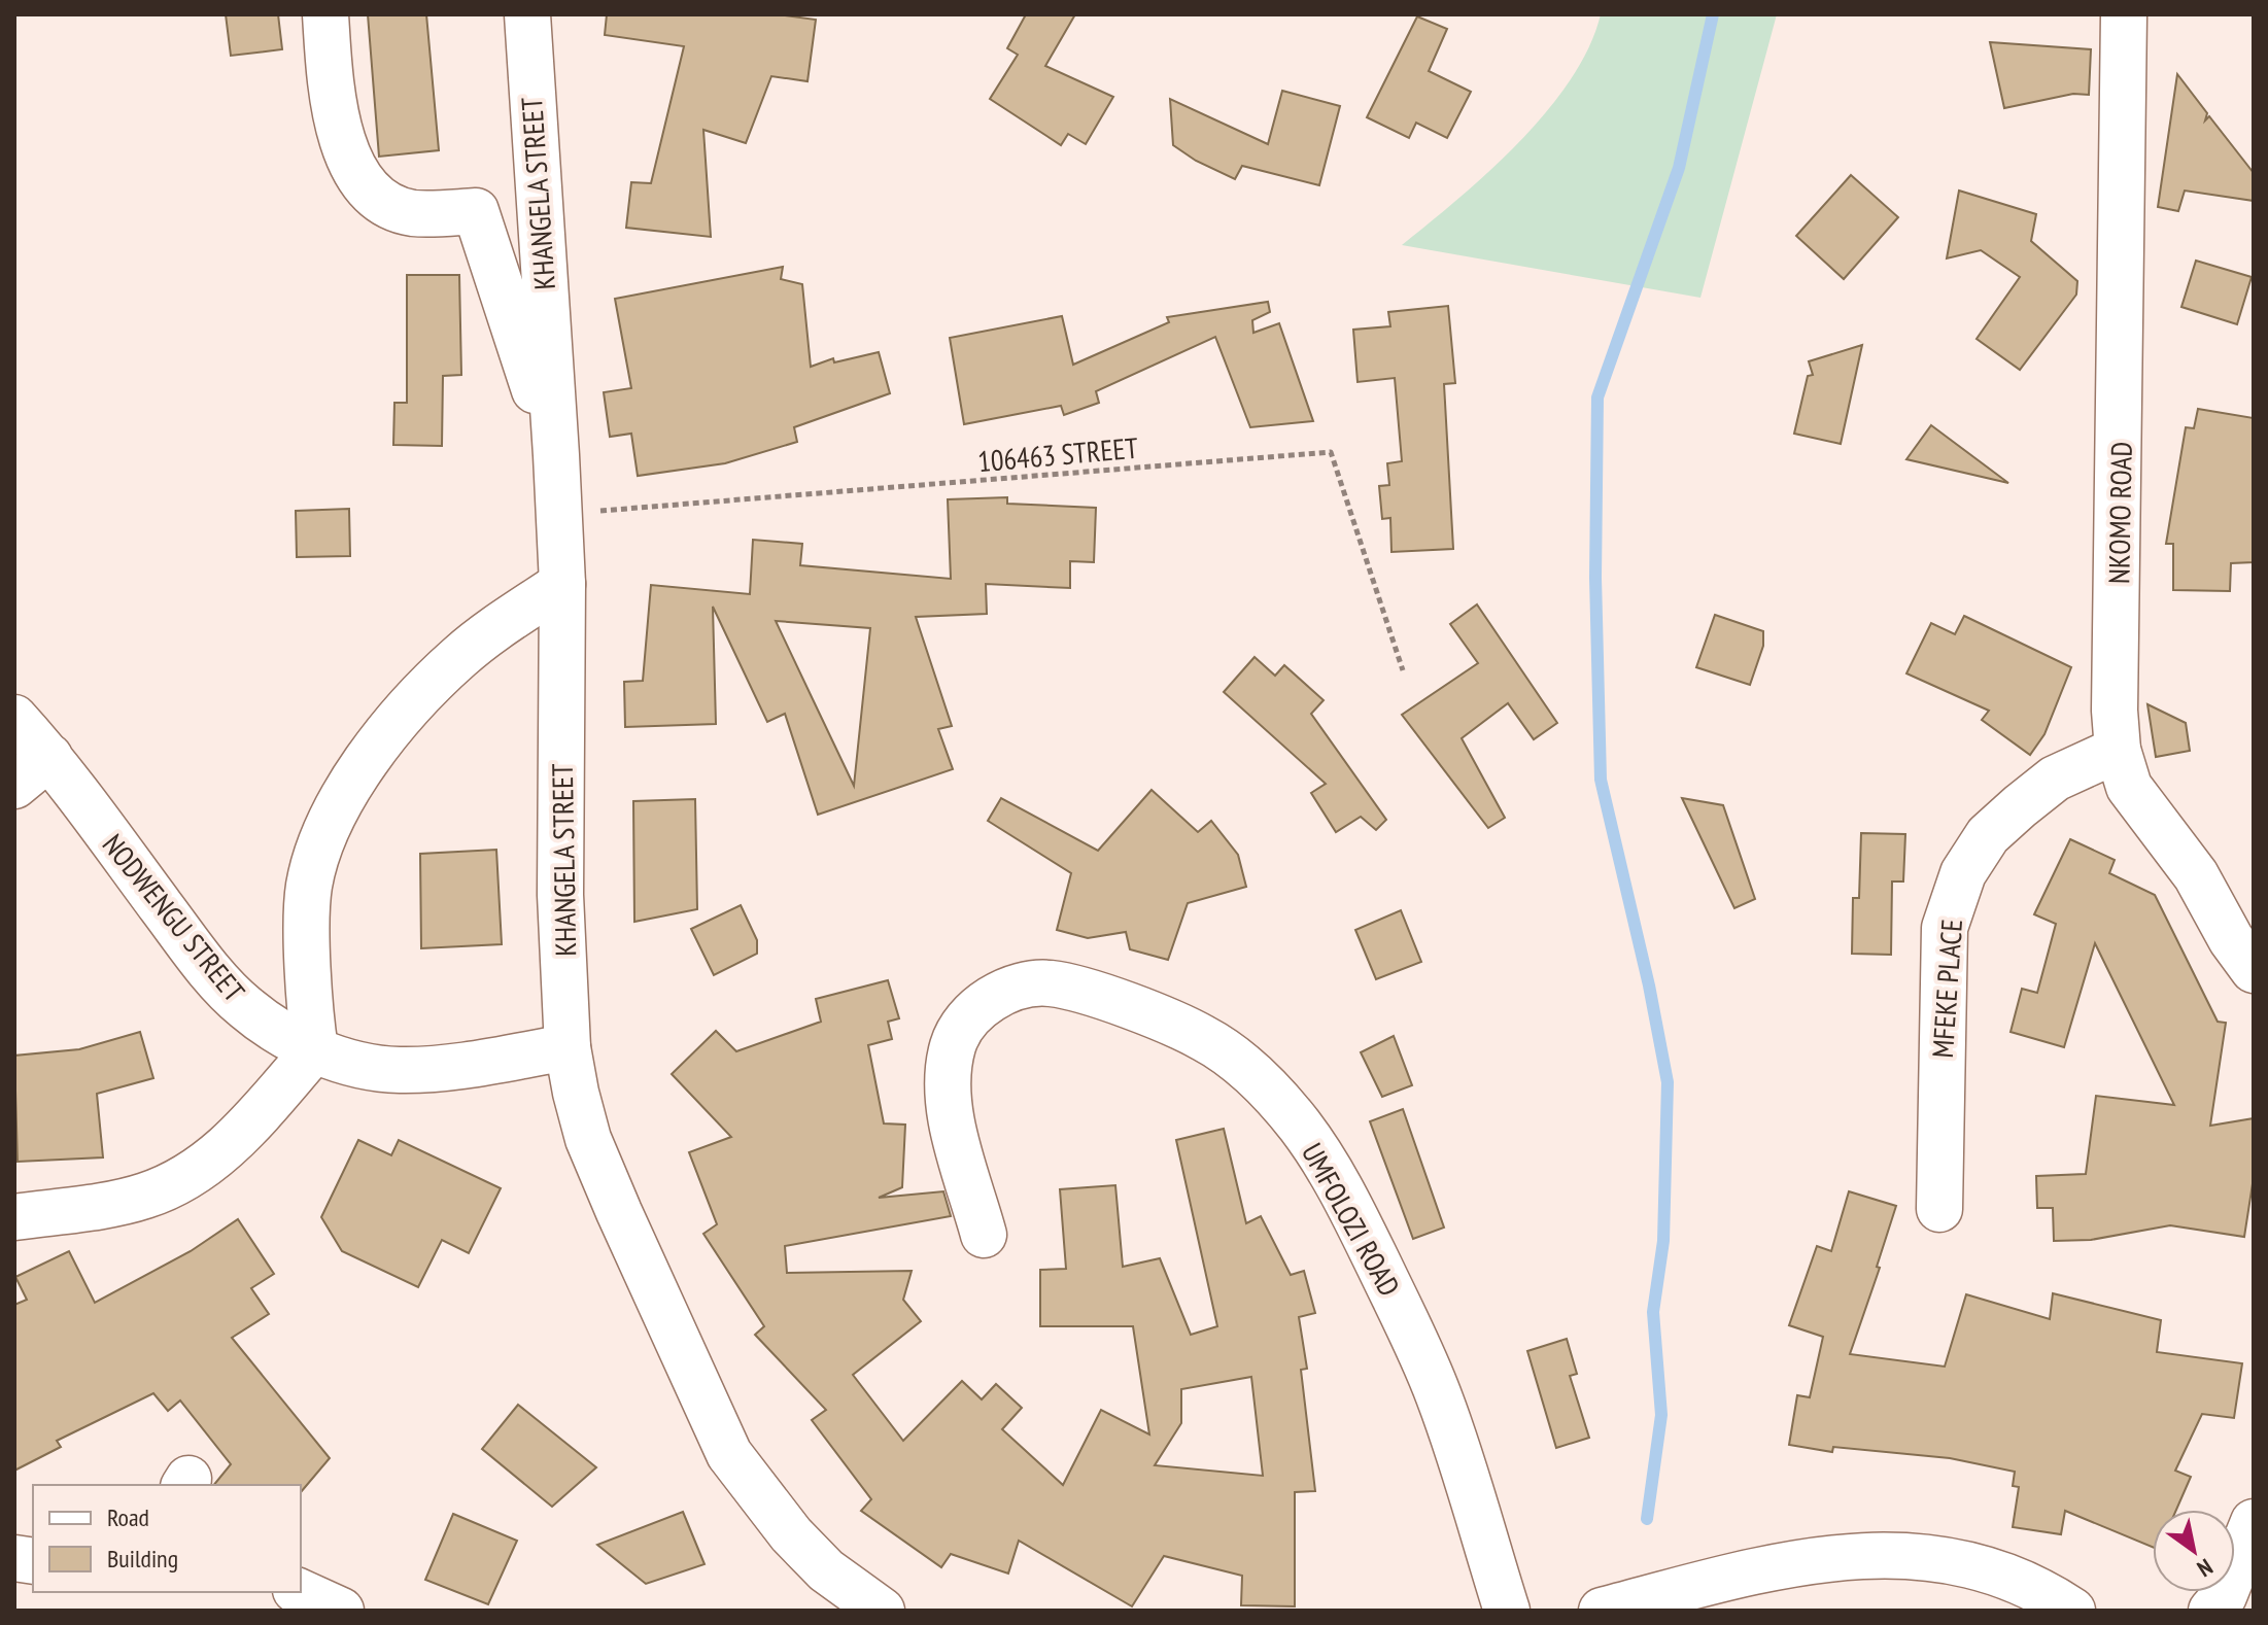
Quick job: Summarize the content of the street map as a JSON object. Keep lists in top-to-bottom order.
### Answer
{
  "streets": {
    "street": [
      "KHANGELA STREET",
      "NKOMO ROAD",
      "NODWENGU STREET",
      "MFEKE PLACE",
      "UMFOLOZI ROAD"
    ],
    "path": ["106463 STREET"]
  },
  "crossings": [
    ["KHANGELA STREET", "106463 STREET"],
    ["KHANGELA STREET", "NODWENGU STREET"],
    ["NKOMO ROAD", "MFEKE PLACE"]
  ],
  "legend": ["Road", "Building"],
  "north": "bottom right"
}
